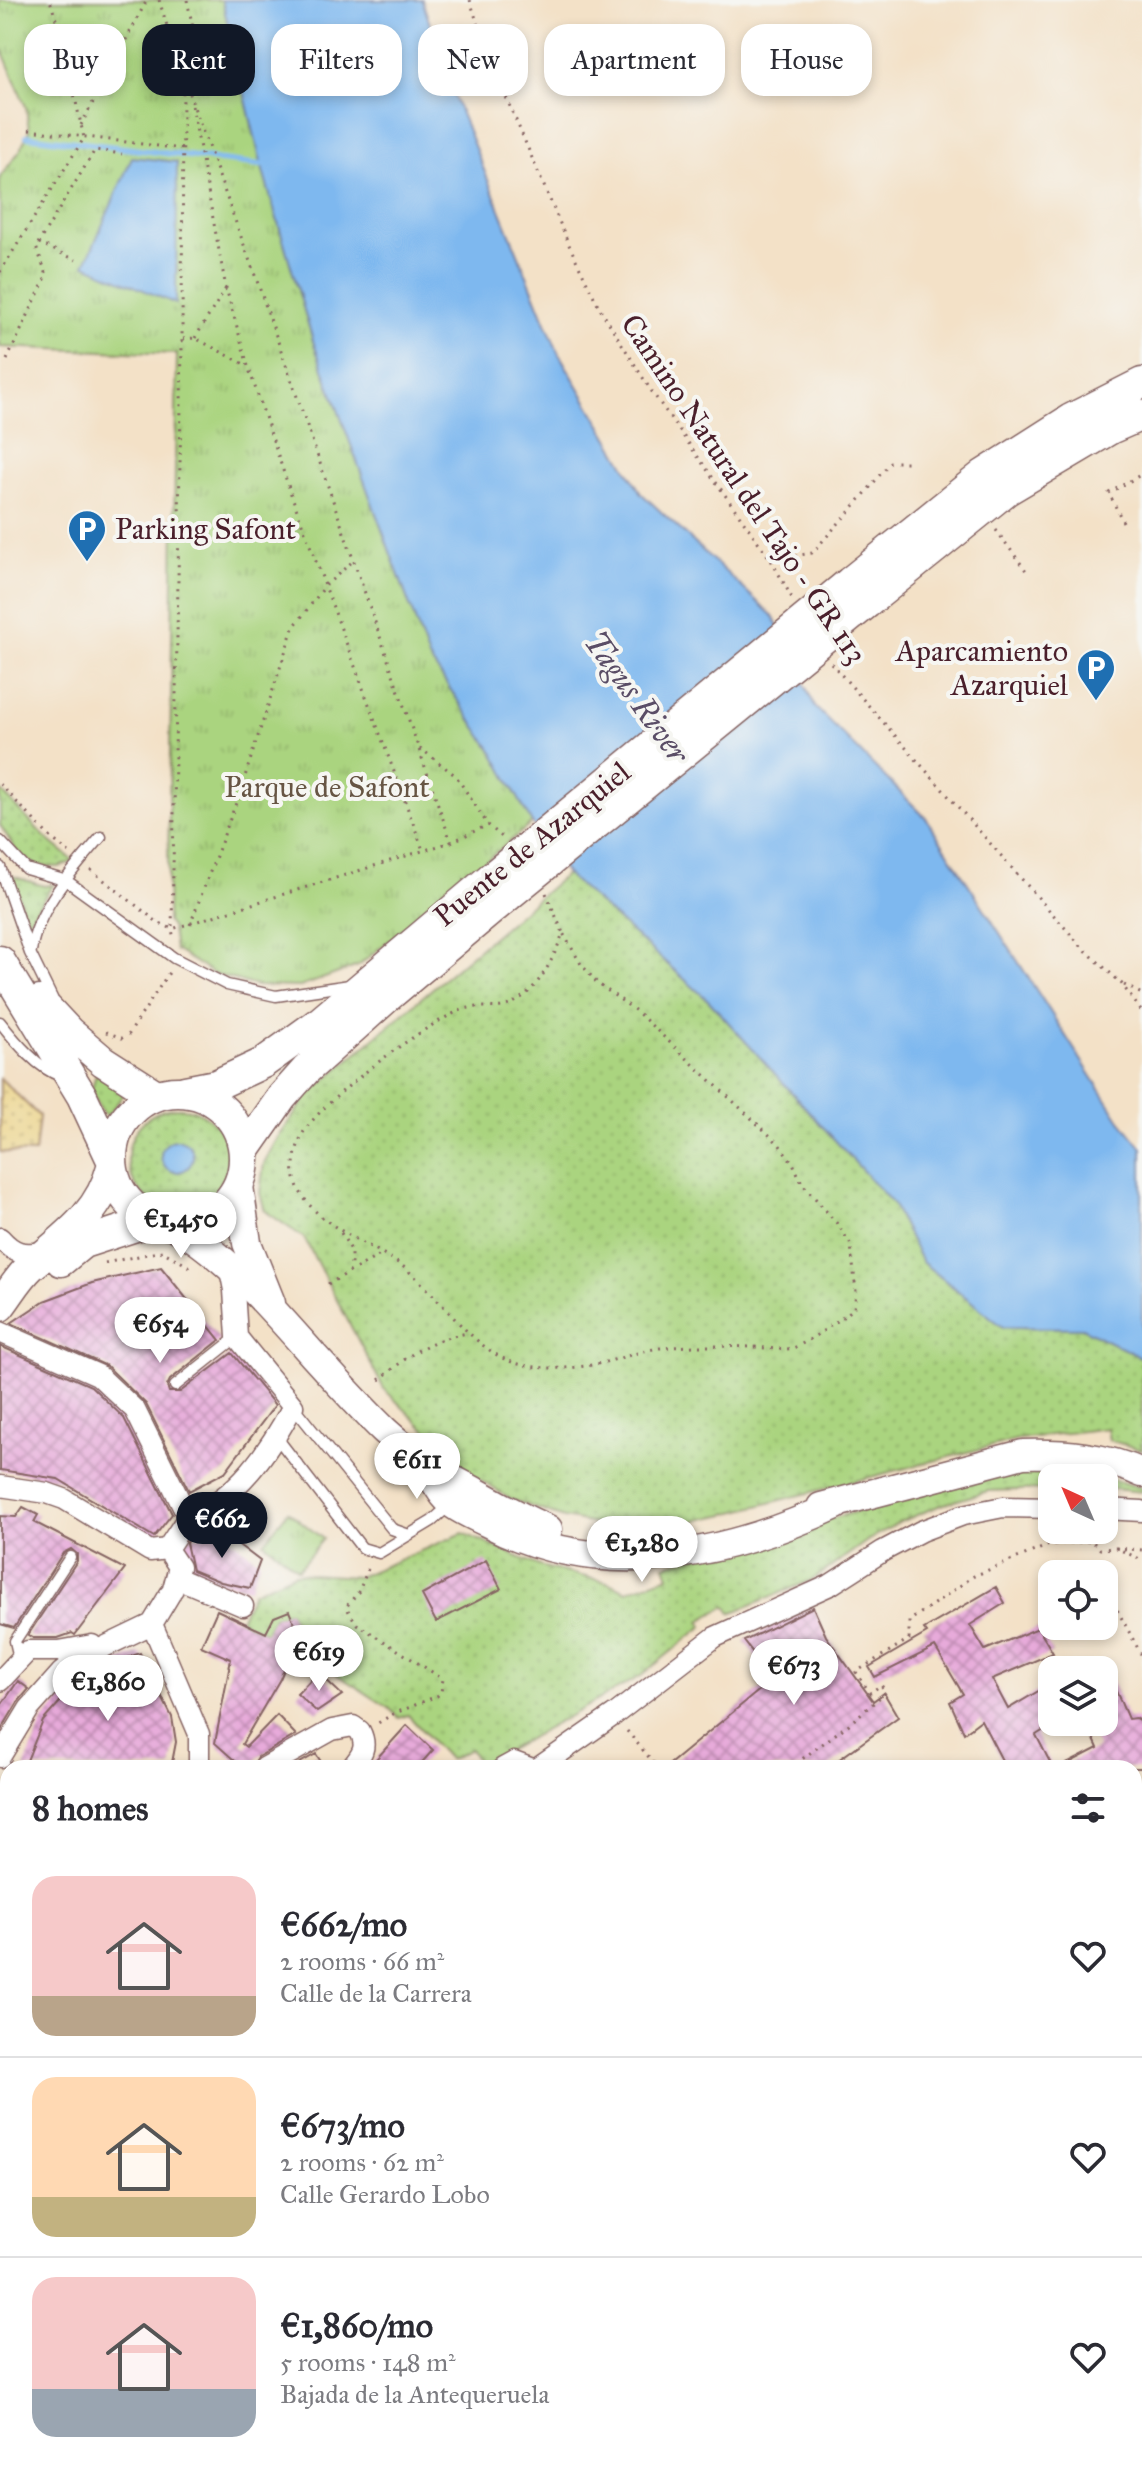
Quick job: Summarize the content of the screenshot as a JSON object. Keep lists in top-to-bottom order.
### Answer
{
  "streets": {
    "main road": ["Puente de Azarquiel"],
    "path": ["Camino Natural del Tajo - GR 113"]
  },
  "water": ["Tagus River"],
  "parks": ["Parque de Safont"],
  "places": {
    "parking": ["Parking Safont", "Aparcamiento Azarquiel"]
  },
  "north": "top left",
  "page": {
    "chip": [
      "Buy",
      "Rent",
      "Filters",
      "New",
      "Apartment",
      "House"
    ],
    "price": [
      "€1,450",
      "€654",
      "€611",
      "€662",
      "€1,280",
      "€619",
      "€673",
      "€1,860"
    ],
    "heading": "8 homes",
    "list": [
      {
        "name": "€662/mo",
        "note": "2 rooms · 66 m² · Calle de la Carrera"
      },
      {
        "name": "€673/mo",
        "note": "2 rooms · 62 m² · Calle Gerardo Lobo"
      },
      {
        "name": "€1,860/mo",
        "note": "5 rooms · 148 m² · Bajada de la Antequeruela"
      }
    ]
  }
}
